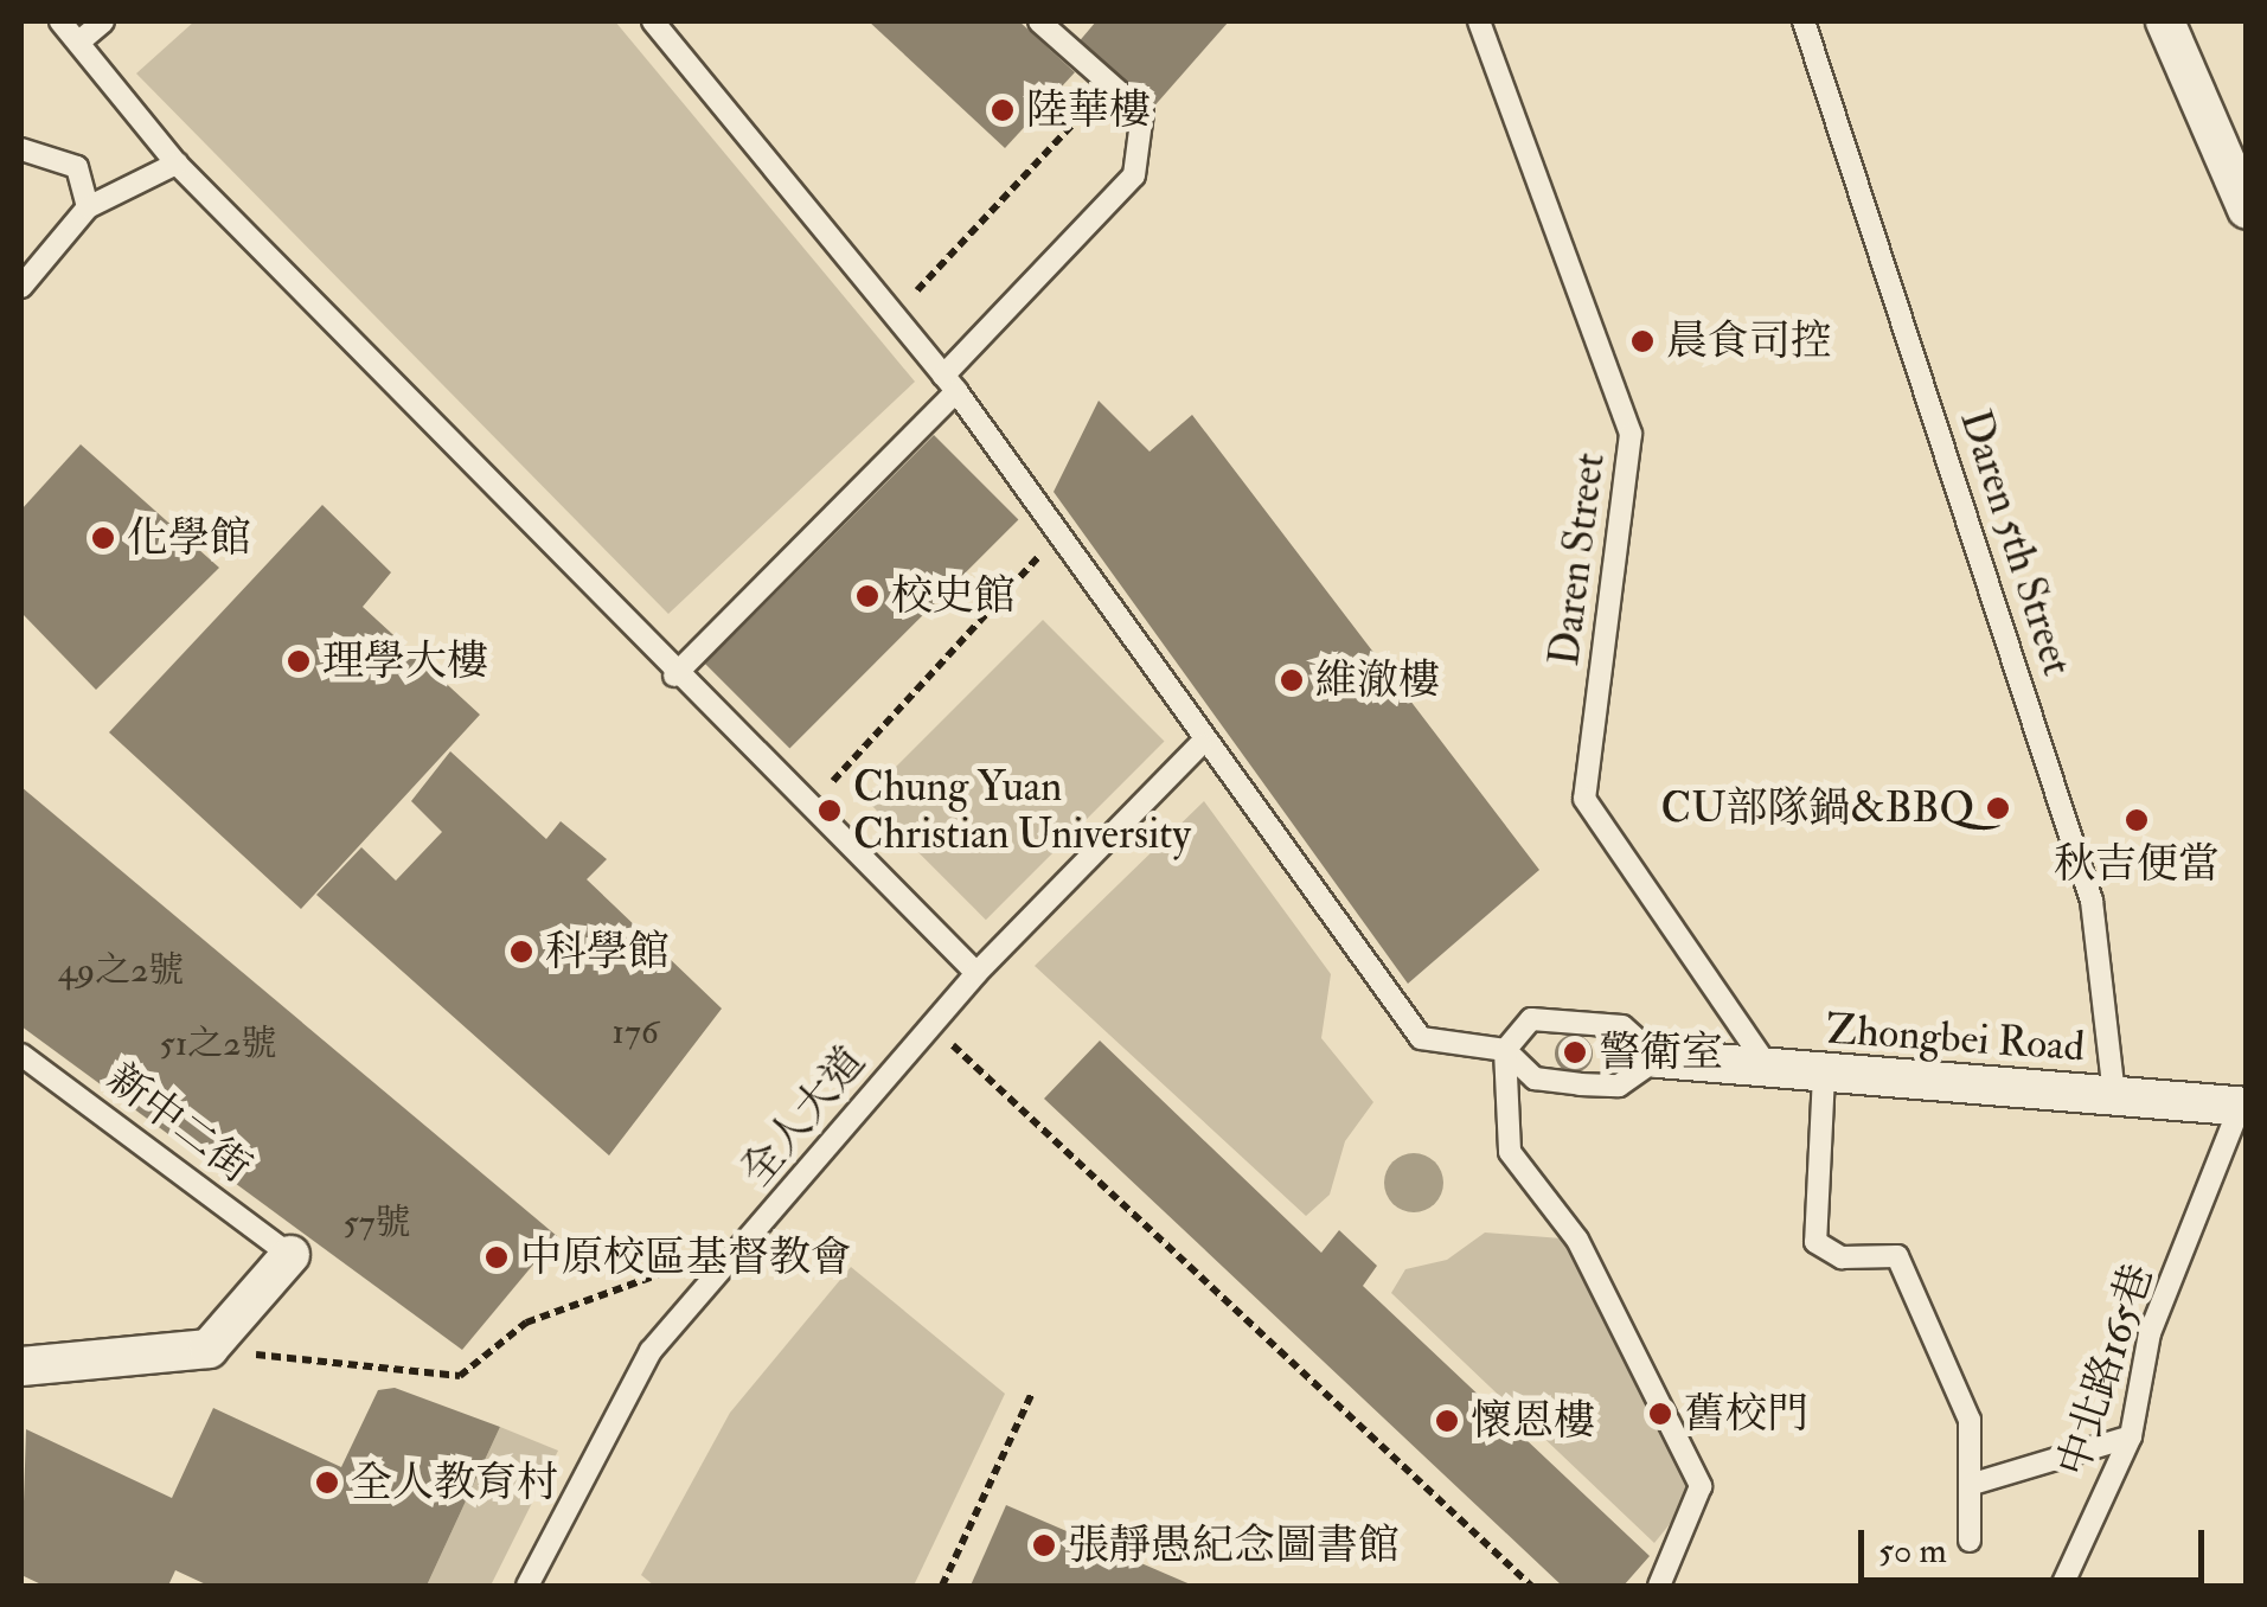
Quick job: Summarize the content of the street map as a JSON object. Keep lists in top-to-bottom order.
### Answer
{
  "streets": {
    "street": ["Zhongbei Road"],
    "lane": [
      "Daren 5th Street",
      "Daren Street",
      "全人大道",
      "新中二街",
      "中北路165巷"
    ]
  },
  "crossings": [
    ["Daren 5th Street", "Zhongbei Road"],
    ["Daren Street", "Zhongbei Road"],
    ["Zhongbei Road", "中北路165巷"]
  ],
  "places": [
    "陸華樓",
    "晨食司控",
    "化學館",
    "校史館",
    "理學大樓",
    "維澈樓",
    "CU部隊鍋&BBQ",
    "Chung Yuan Christian University",
    "秋吉便當",
    "科學館",
    "警衛室",
    "中原校區基督教會",
    "舊校門",
    "懷恩樓",
    "全人教育村",
    "張靜愚紀念圖書館"
  ],
  "house_numbers": [
    "49之2號",
    "176",
    "51之2號",
    "57號"
  ],
  "scale_bar": "50 m"
}
